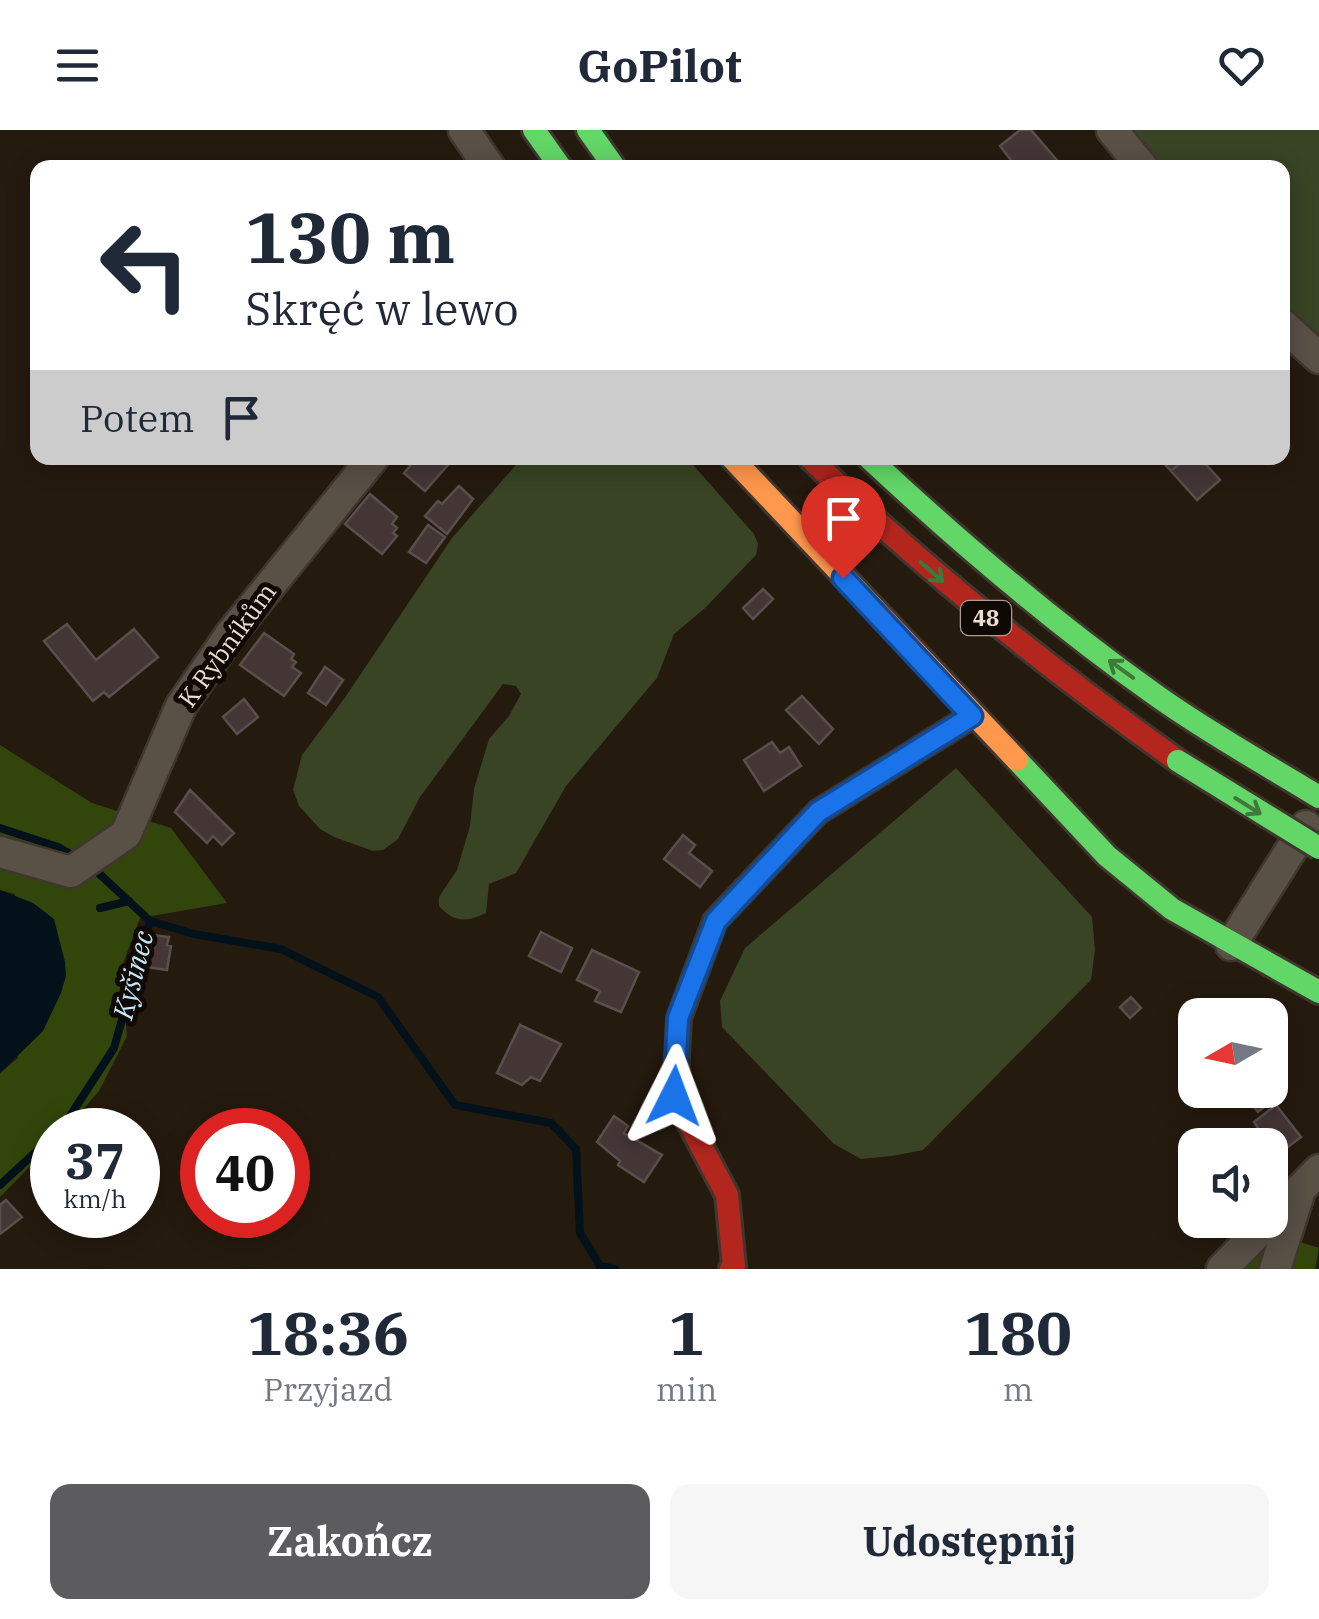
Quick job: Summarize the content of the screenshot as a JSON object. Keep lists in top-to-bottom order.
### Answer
{
  "streets": {
    "main road": ["48"],
    "street": ["K Rybníkům"]
  },
  "water": ["Kyšinec"],
  "north": "left",
  "page": {
    "header": "GoPilot",
    "turn": ["130 m", "Skręć w lewo"],
    "then": "Potem",
    "speed": "37 km/h",
    "limit": "40",
    "eta": [
      "18:36",
      "Przyjazd",
      "1",
      "min",
      "180",
      "m"
    ],
    "buttons": ["Zakończ", "Udostępnij"]
  }
}
